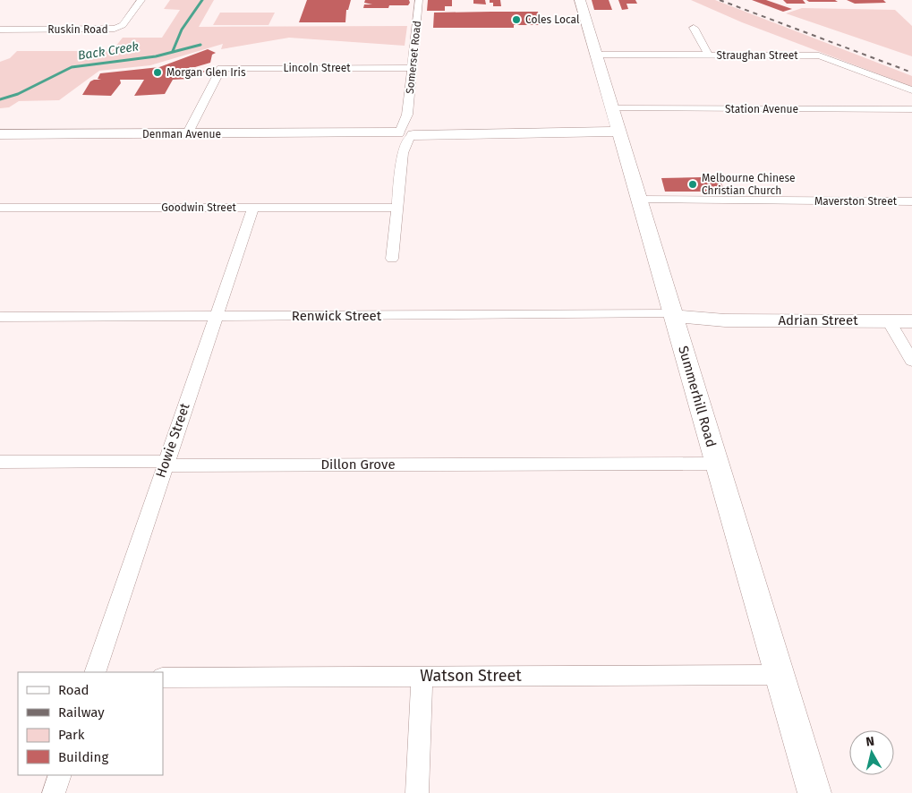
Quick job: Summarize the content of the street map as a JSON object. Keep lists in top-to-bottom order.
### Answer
{
  "streets": {
    "main road": ["Denman Avenue", "Adrian Street", "Summerhill Road"],
    "street": [
      "Ruskin Road",
      "Straughan Street",
      "Somerset Road",
      "Lincoln Street",
      "Station Avenue",
      "Maverston Street",
      "Goodwin Street",
      "Renwick Street",
      "Howie Street",
      "Dillon Grove",
      "Watson Street"
    ]
  },
  "crossings": [
    ["Straughan Street", "Summerhill Road"],
    ["Somerset Road", "Lincoln Street"],
    ["Somerset Road", "Denman Avenue"],
    ["Lincoln Street", "Denman Avenue"],
    ["Station Avenue", "Summerhill Road"],
    ["Denman Avenue", "Summerhill Road"],
    ["Maverston Street", "Summerhill Road"],
    ["Goodwin Street", "Howie Street"],
    ["Renwick Street", "Adrian Street"],
    ["Renwick Street", "Summerhill Road"],
    ["Renwick Street", "Howie Street"],
    ["Adrian Street", "Summerhill Road"],
    ["Summerhill Road", "Dillon Grove"],
    ["Summerhill Road", "Watson Street"],
    ["Howie Street", "Dillon Grove"]
  ],
  "water": ["Back Creek"],
  "places": ["Coles Local", "Morgan Glen Iris", "Melbourne Chinese Christian Church"],
  "legend": [
    "Road",
    "Railway",
    "Park",
    "Building"
  ],
  "north": "top"
}
